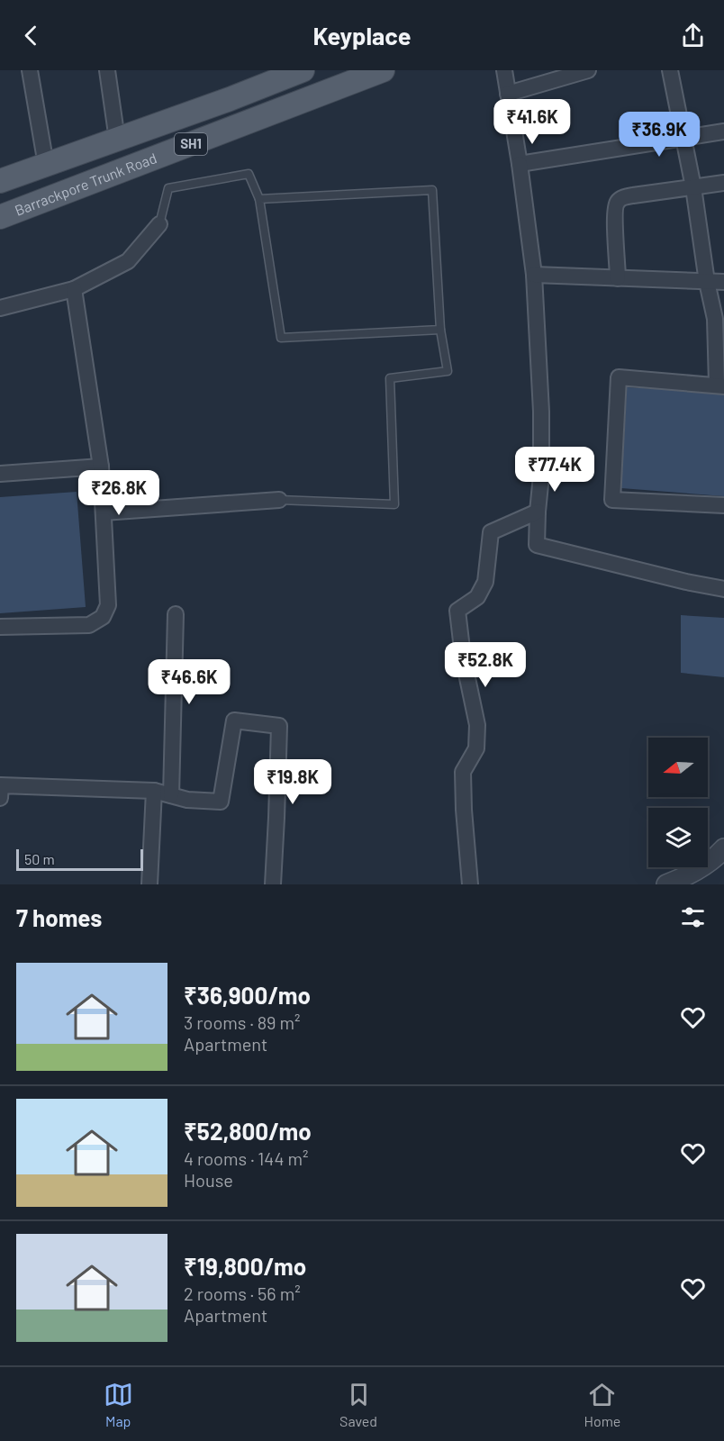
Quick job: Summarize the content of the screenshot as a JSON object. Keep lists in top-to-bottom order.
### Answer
{
  "streets": {
    "main road": ["SH1", "Barrackpore Trunk Road"]
  },
  "scale_bar": "50 m",
  "north": "left",
  "page": {
    "header": "Keyplace",
    "price": [
      "₹41.6K",
      "₹36.9K",
      "₹77.4K",
      "₹26.8K",
      "₹52.8K",
      "₹46.6K",
      "₹19.8K"
    ],
    "scale": "50 m",
    "heading": "7 homes",
    "list": [
      {
        "name": "₹36,900/mo",
        "note": "3 rooms · 89 m² · Apartment"
      },
      {
        "name": "₹52,800/mo",
        "note": "4 rooms · 144 m² · House"
      },
      {
        "name": "₹19,800/mo",
        "note": "2 rooms · 56 m² · Apartment"
      }
    ],
    "tabs": ["Map", "Saved", "Home"]
  }
}
